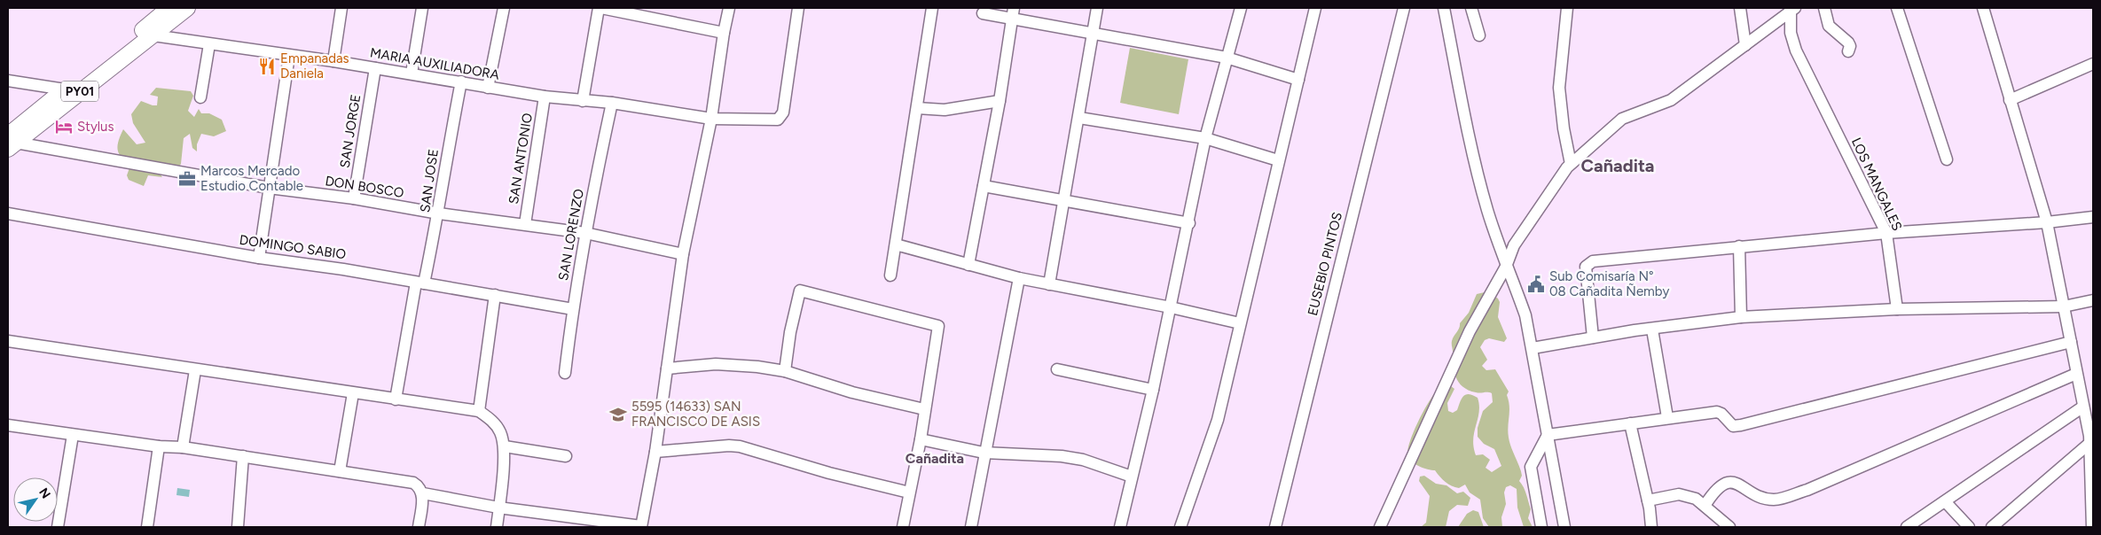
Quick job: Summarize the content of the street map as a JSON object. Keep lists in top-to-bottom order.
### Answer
{
  "streets": {
    "highway": ["PY01"],
    "street": [
      "MARIA AUXILIADORA",
      "SAN JORGE",
      "SAN ANTONIO",
      "SAN JOSE",
      "LOS MANGALES",
      "DON BOSCO",
      "SAN LORENZO",
      "DOMINGO SABIO",
      "EUSEBIO PINTOS"
    ]
  },
  "crossings": [
    ["MARIA AUXILIADORA", "PY01"],
    ["MARIA AUXILIADORA", "SAN JORGE"],
    ["MARIA AUXILIADORA", "SAN ANTONIO"],
    ["MARIA AUXILIADORA", "SAN JOSE"],
    ["MARIA AUXILIADORA", "SAN LORENZO"],
    ["PY01", "DON BOSCO"],
    ["SAN JORGE", "DON BOSCO"],
    ["SAN ANTONIO", "DON BOSCO"],
    ["SAN JOSE", "DON BOSCO"],
    ["SAN JOSE", "DOMINGO SABIO"],
    ["DON BOSCO", "SAN LORENZO"],
    ["SAN LORENZO", "DOMINGO SABIO"]
  ],
  "districts": ["Cañadita", "Cañadita"],
  "places": {
    "restaurant": ["Empanadas Daniela"],
    "hotel": ["Stylus"],
    "office": ["Marcos Mercado Estudio Contable"],
    "public building": ["Sub Comisaría N° 08 Cañadita Ñemby"],
    "school or university": ["5595 (14633) SAN FRANCISCO DE ASIS"]
  },
  "north": "top right"
}
